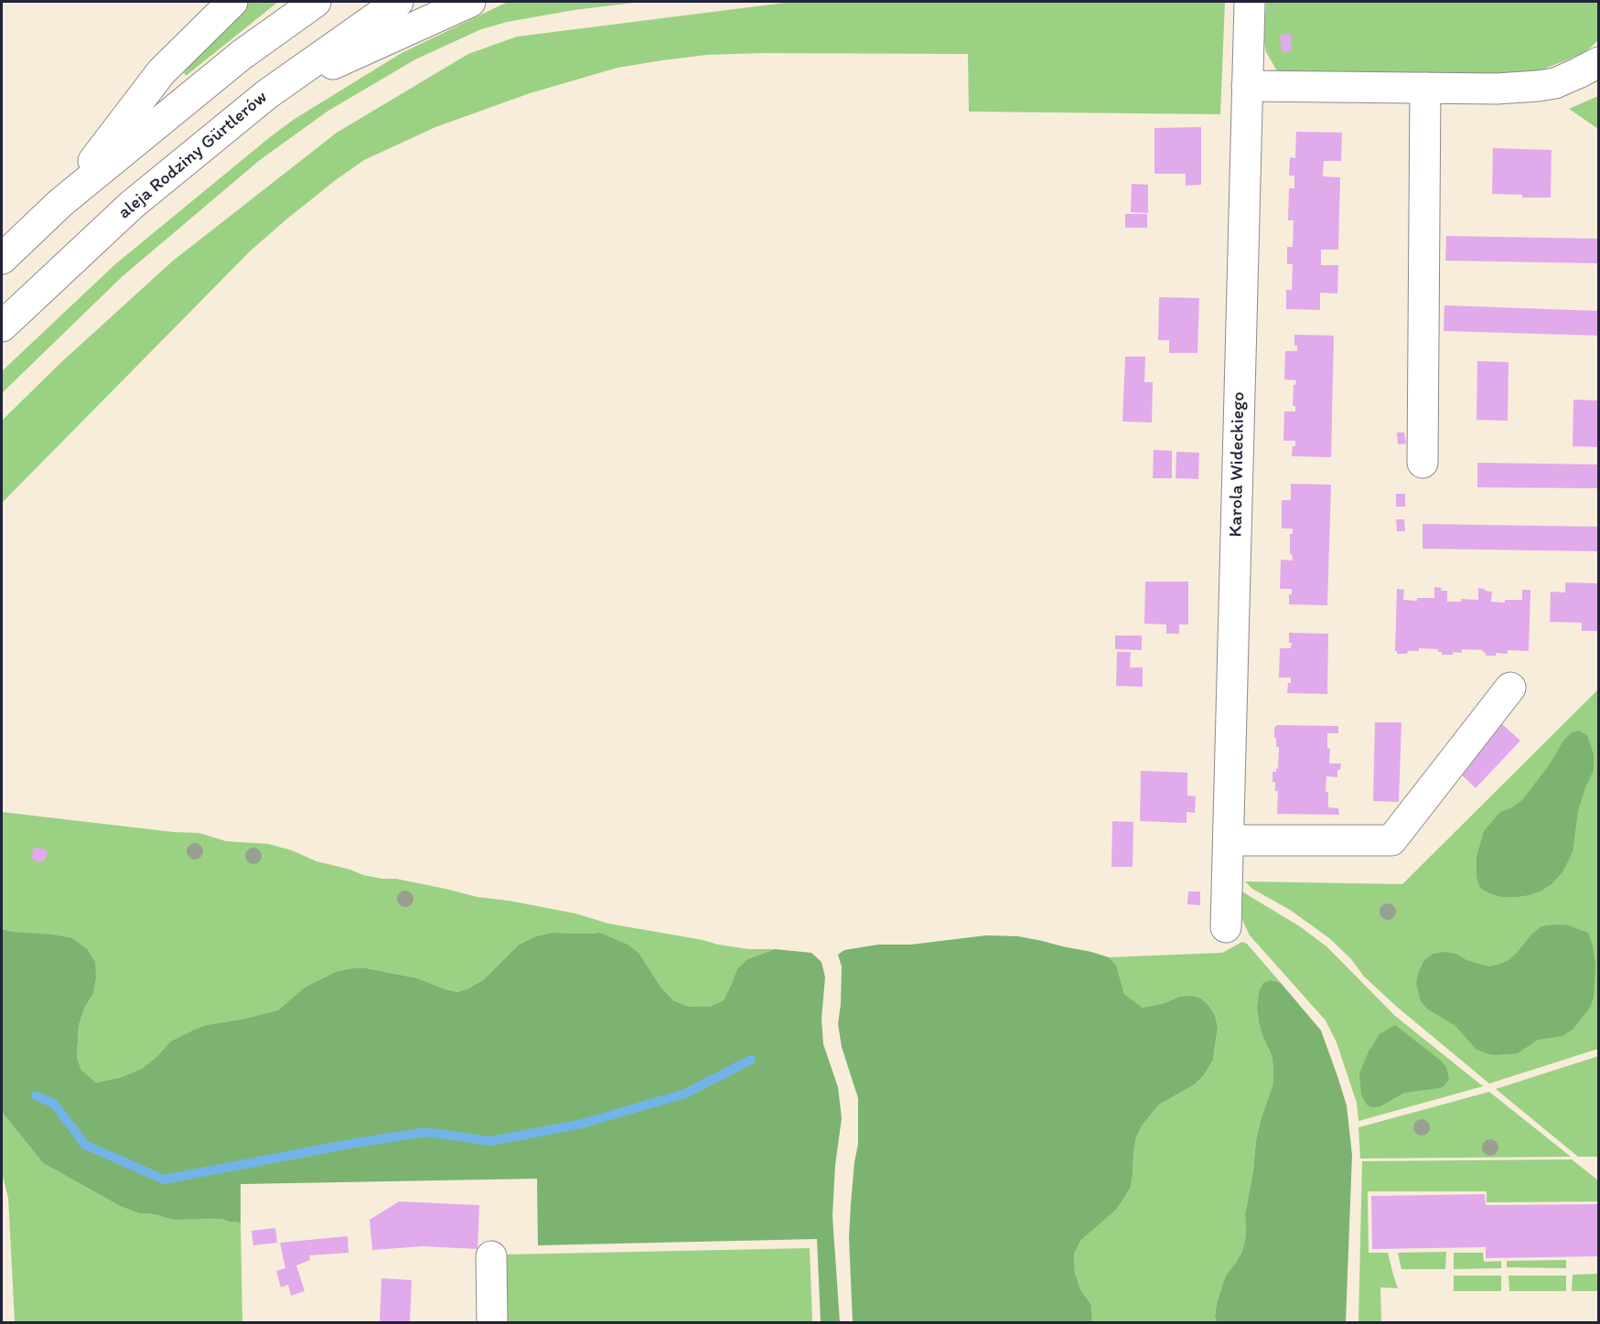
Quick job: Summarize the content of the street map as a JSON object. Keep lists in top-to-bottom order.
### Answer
{
  "streets": {
    "street": ["aleja Rodziny Gürtlerów", "Karola Wideckiego"]
  }
}
